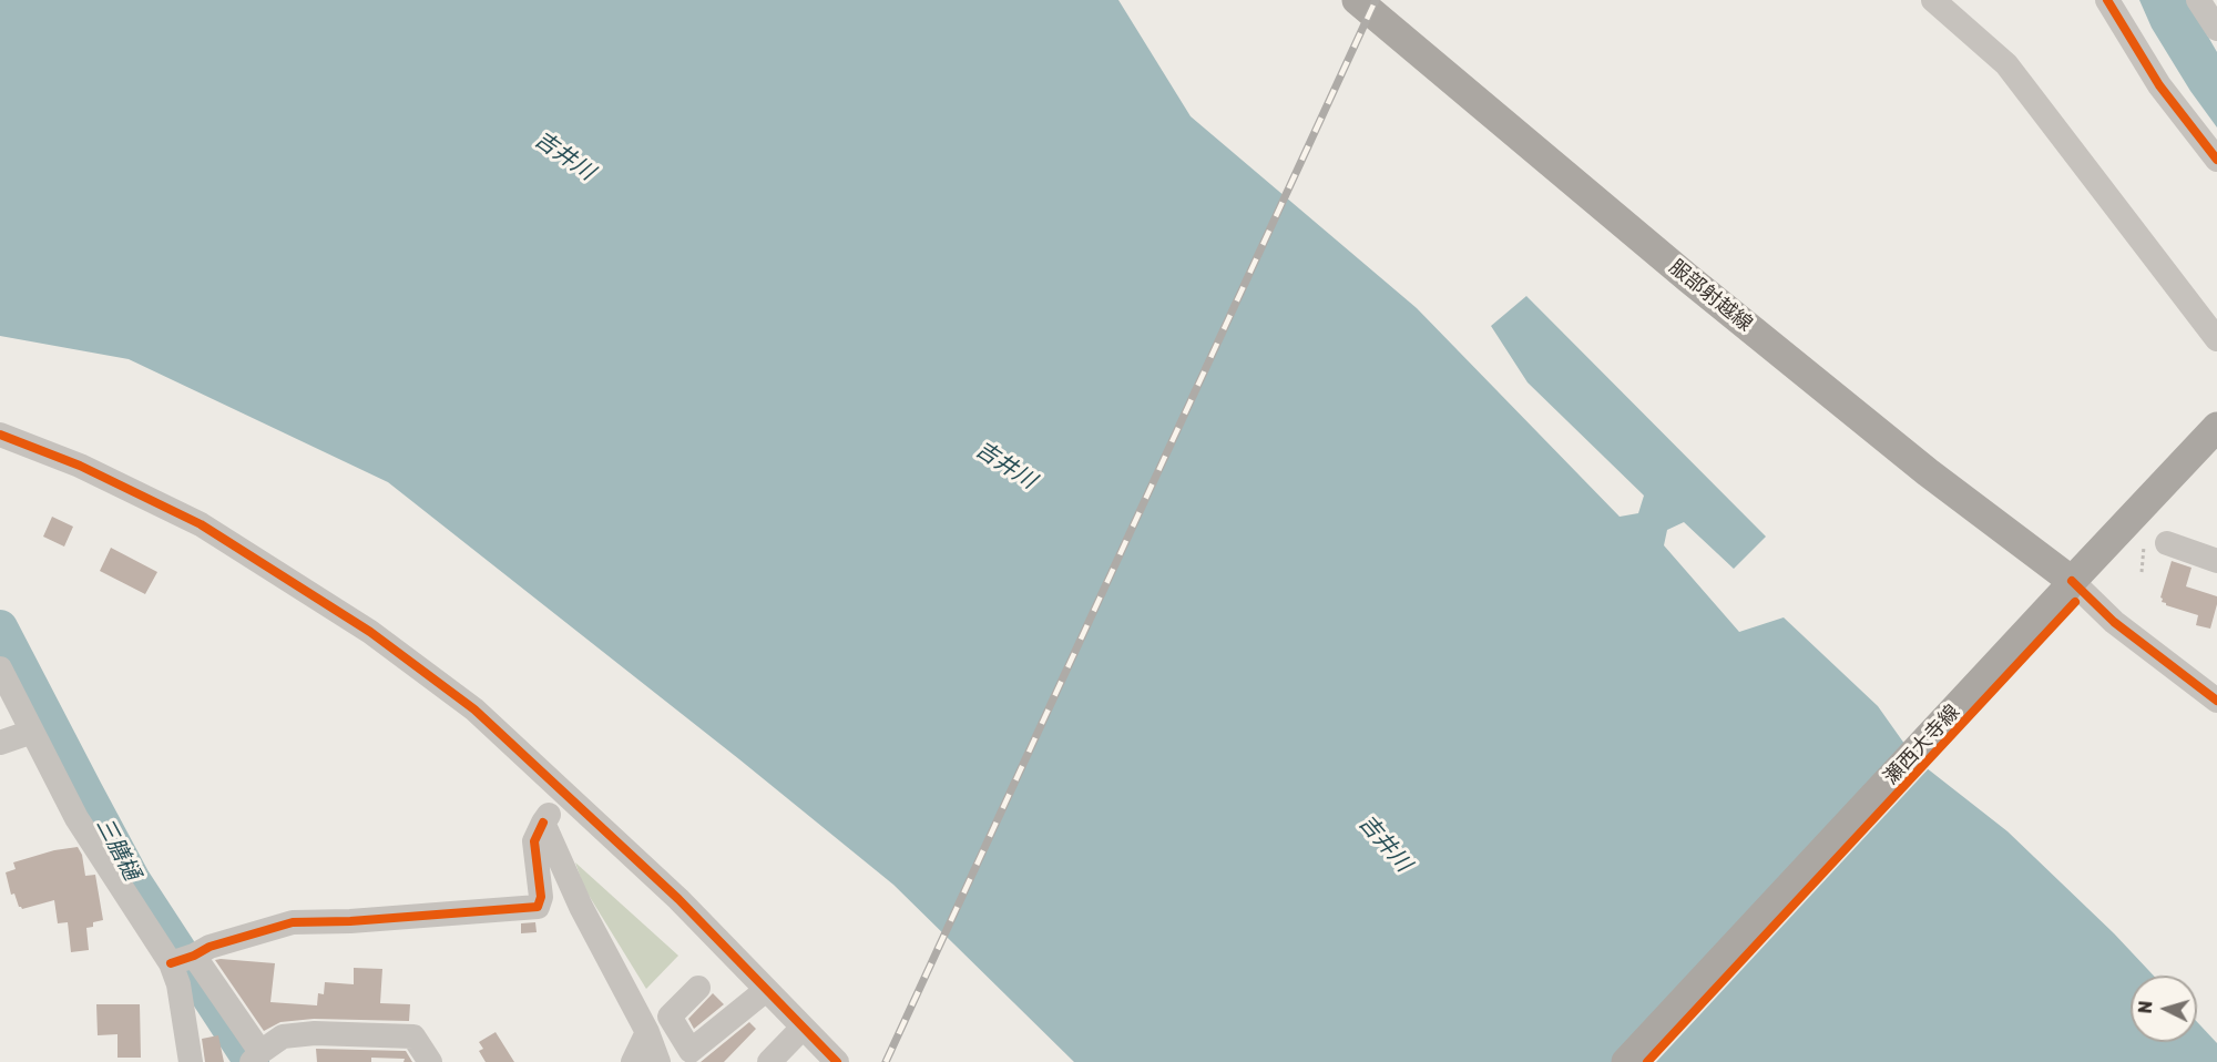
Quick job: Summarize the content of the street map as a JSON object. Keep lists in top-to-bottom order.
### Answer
{
  "streets": {
    "main road": ["服部射越線", "瀬西大寺線"]
  },
  "crossings": [
    ["服部射越線", "瀬西大寺線"]
  ],
  "water": ["吉井川", "三膳樋"],
  "north": "left"
}
